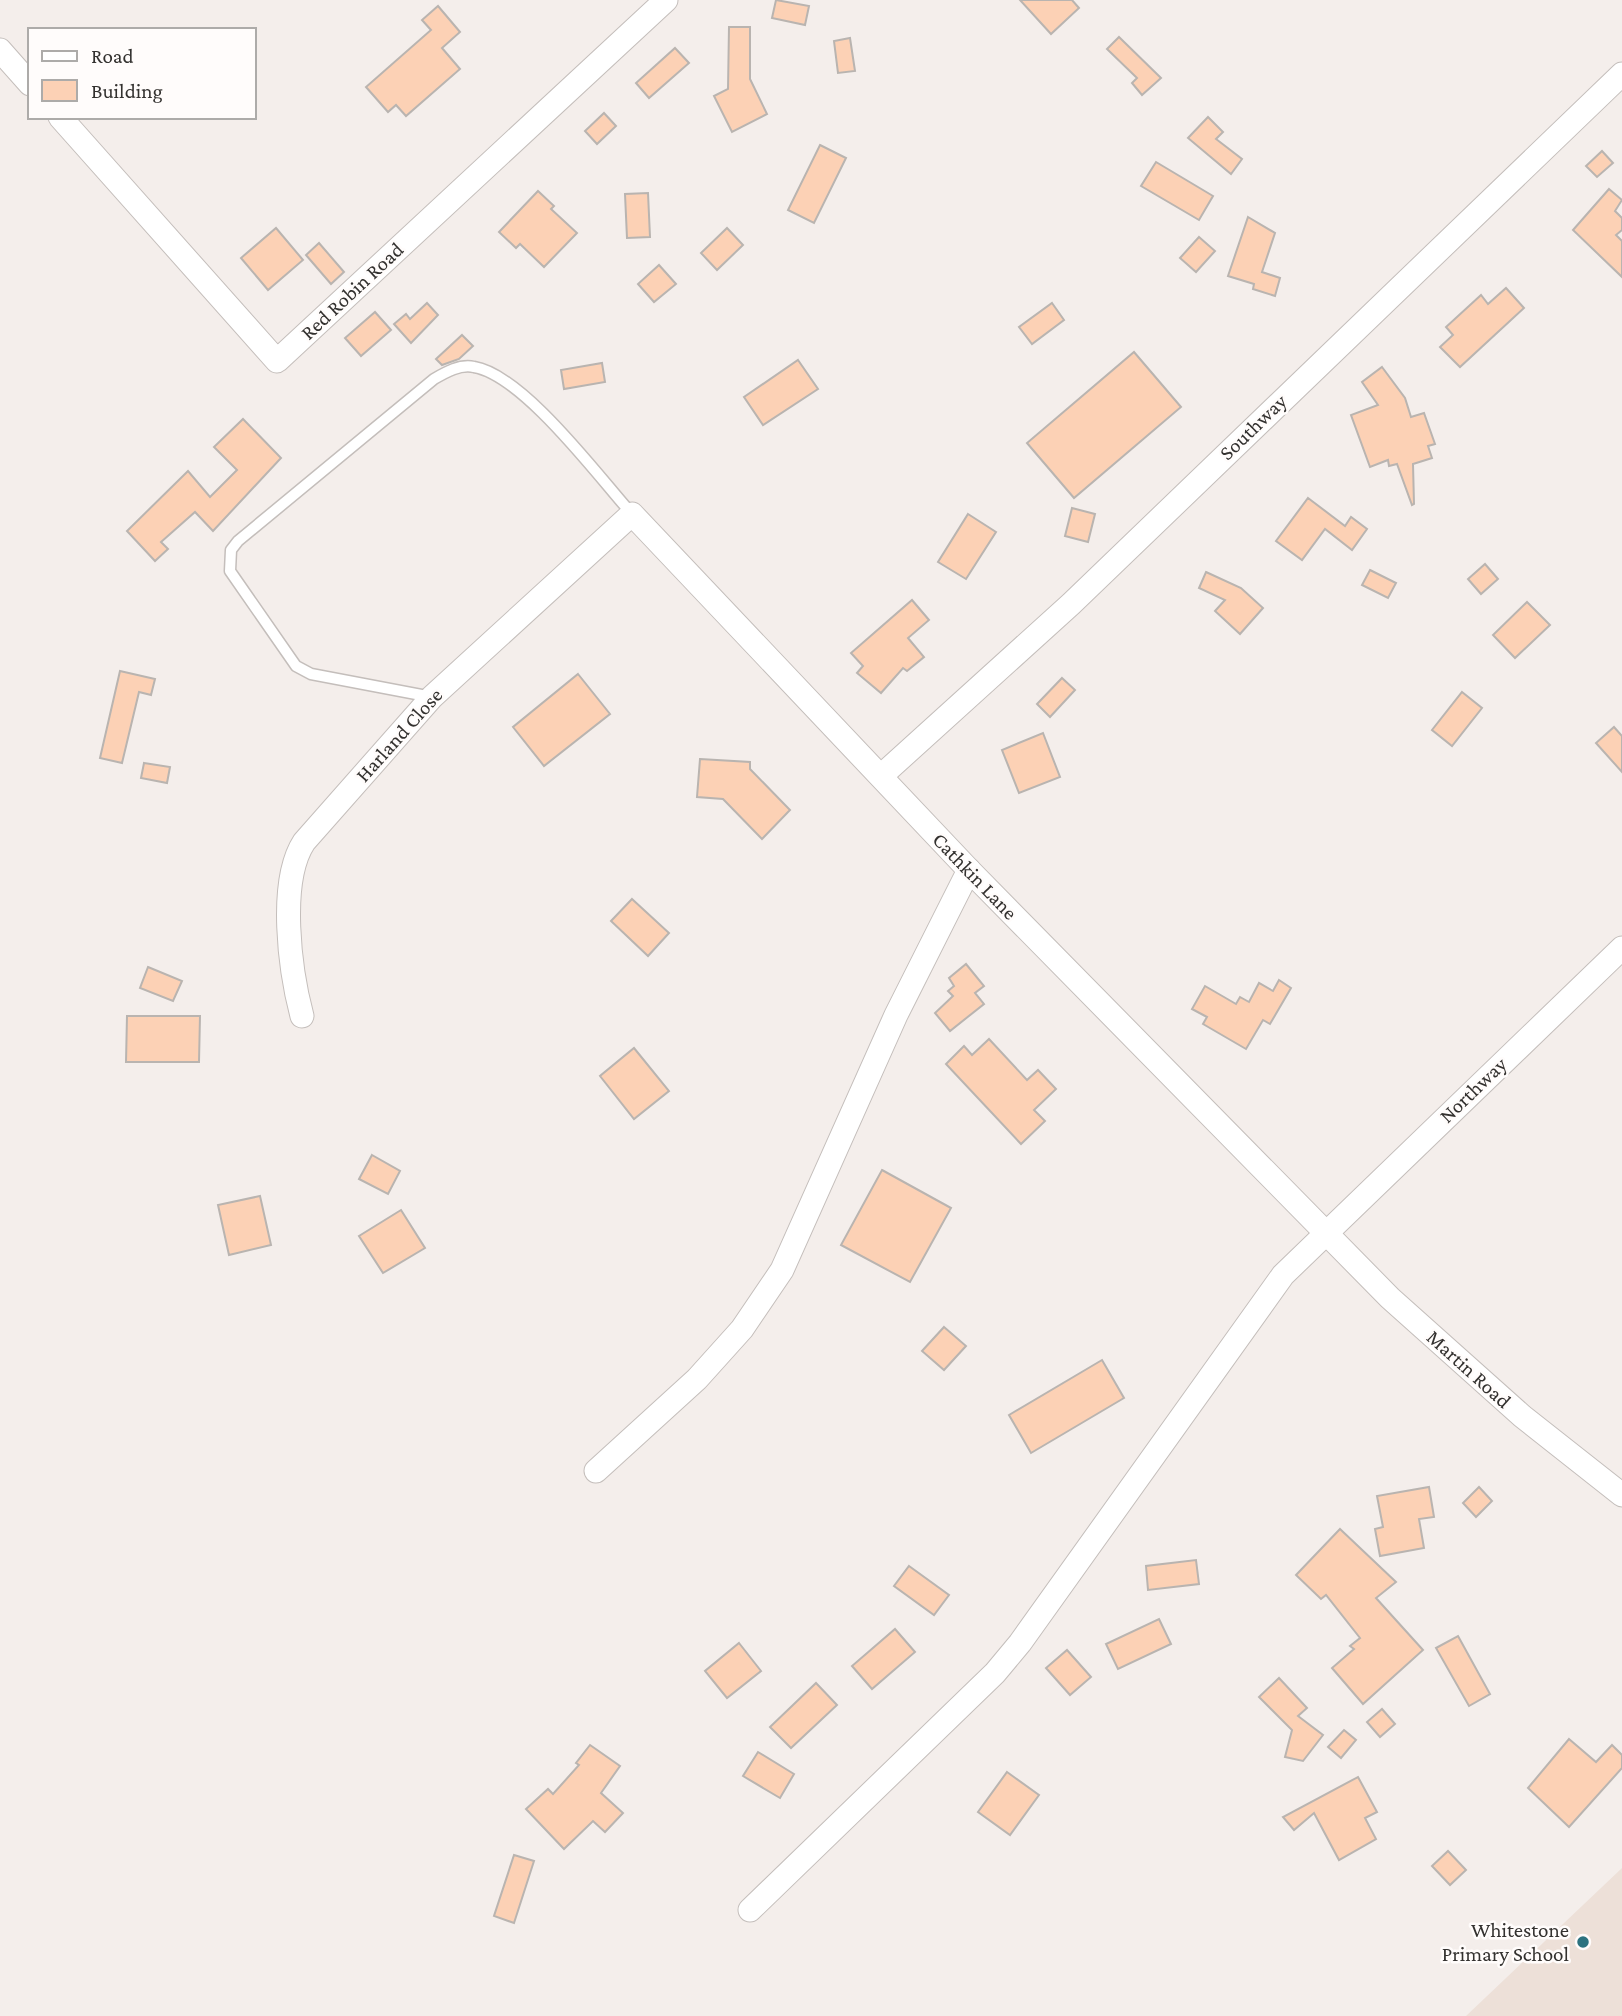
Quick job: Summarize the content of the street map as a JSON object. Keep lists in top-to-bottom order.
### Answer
{
  "streets": {
    "street": [
      "Red Robin Road",
      "Southway",
      "Harland Close",
      "Cathkin Lane",
      "Northway",
      "Martin Road"
    ]
  },
  "crossings": [
    ["Southway", "Cathkin Lane"],
    ["Harland Close", "Cathkin Lane"],
    ["Cathkin Lane", "Northway"],
    ["Cathkin Lane", "Martin Road"],
    ["Northway", "Martin Road"]
  ],
  "places": ["Whitestone Primary School"],
  "legend": ["Road", "Building"]
}
